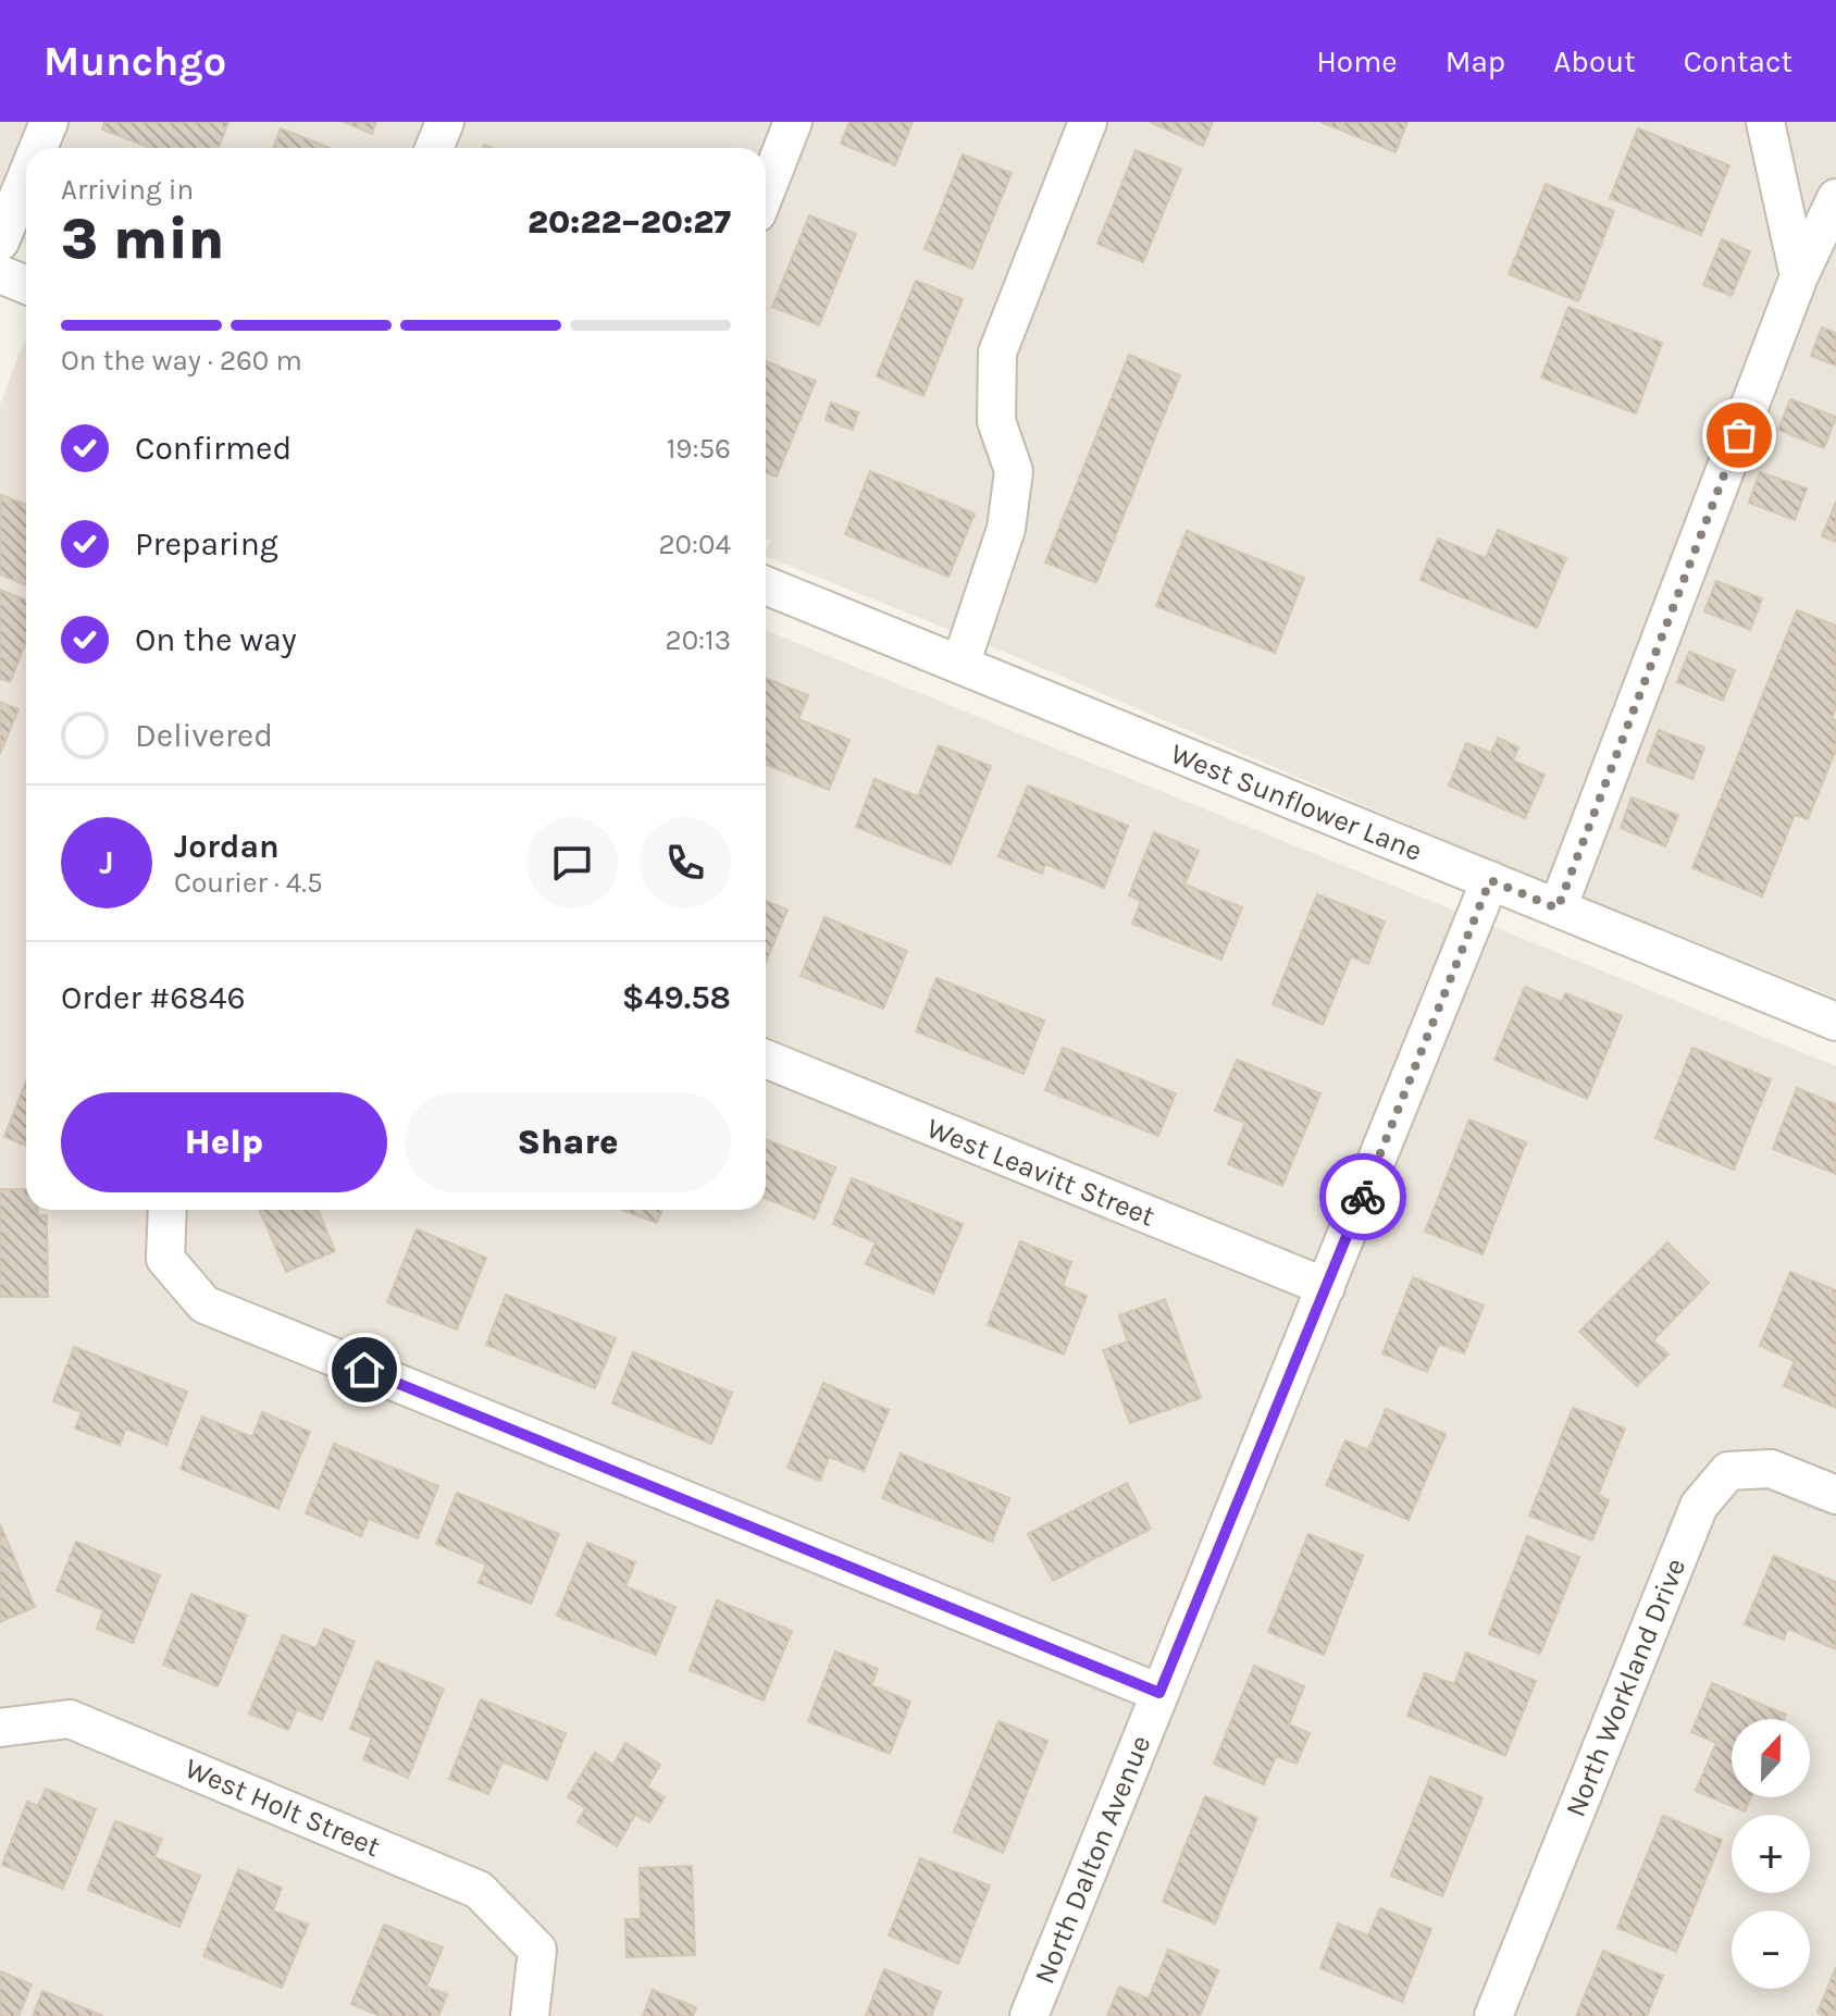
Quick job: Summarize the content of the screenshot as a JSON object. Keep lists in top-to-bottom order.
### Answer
{
  "streets": {
    "street": [
      "West Sunflower Lane",
      "West Leavitt Street",
      "North Workland Drive",
      "West Holt Street",
      "North Dalton Avenue"
    ]
  },
  "crossings": [
    ["West Sunflower Lane", "North Dalton Avenue"],
    ["West Leavitt Street", "North Dalton Avenue"]
  ],
  "north": "top",
  "page": {
    "header": "Munchgo",
    "nav": [
      "Home",
      "Map",
      "About",
      "Contact"
    ],
    "heading": ["3 min", "Arriving in", "20:22–20:27"],
    "panel": [
      "Jordan",
      "Courier · 4.5",
      "Order #6846",
      "$49.58"
    ],
    "bar": "On the way · 260 m",
    "list": [
      ["Confirmed", "19:56"],
      ["Preparing", "20:04"],
      ["On the way", "20:13"],
      "Delivered"
    ],
    "round": "J",
    "buttons": ["Help", "Share"],
    "map_buttons": ["+", "−"]
  }
}
